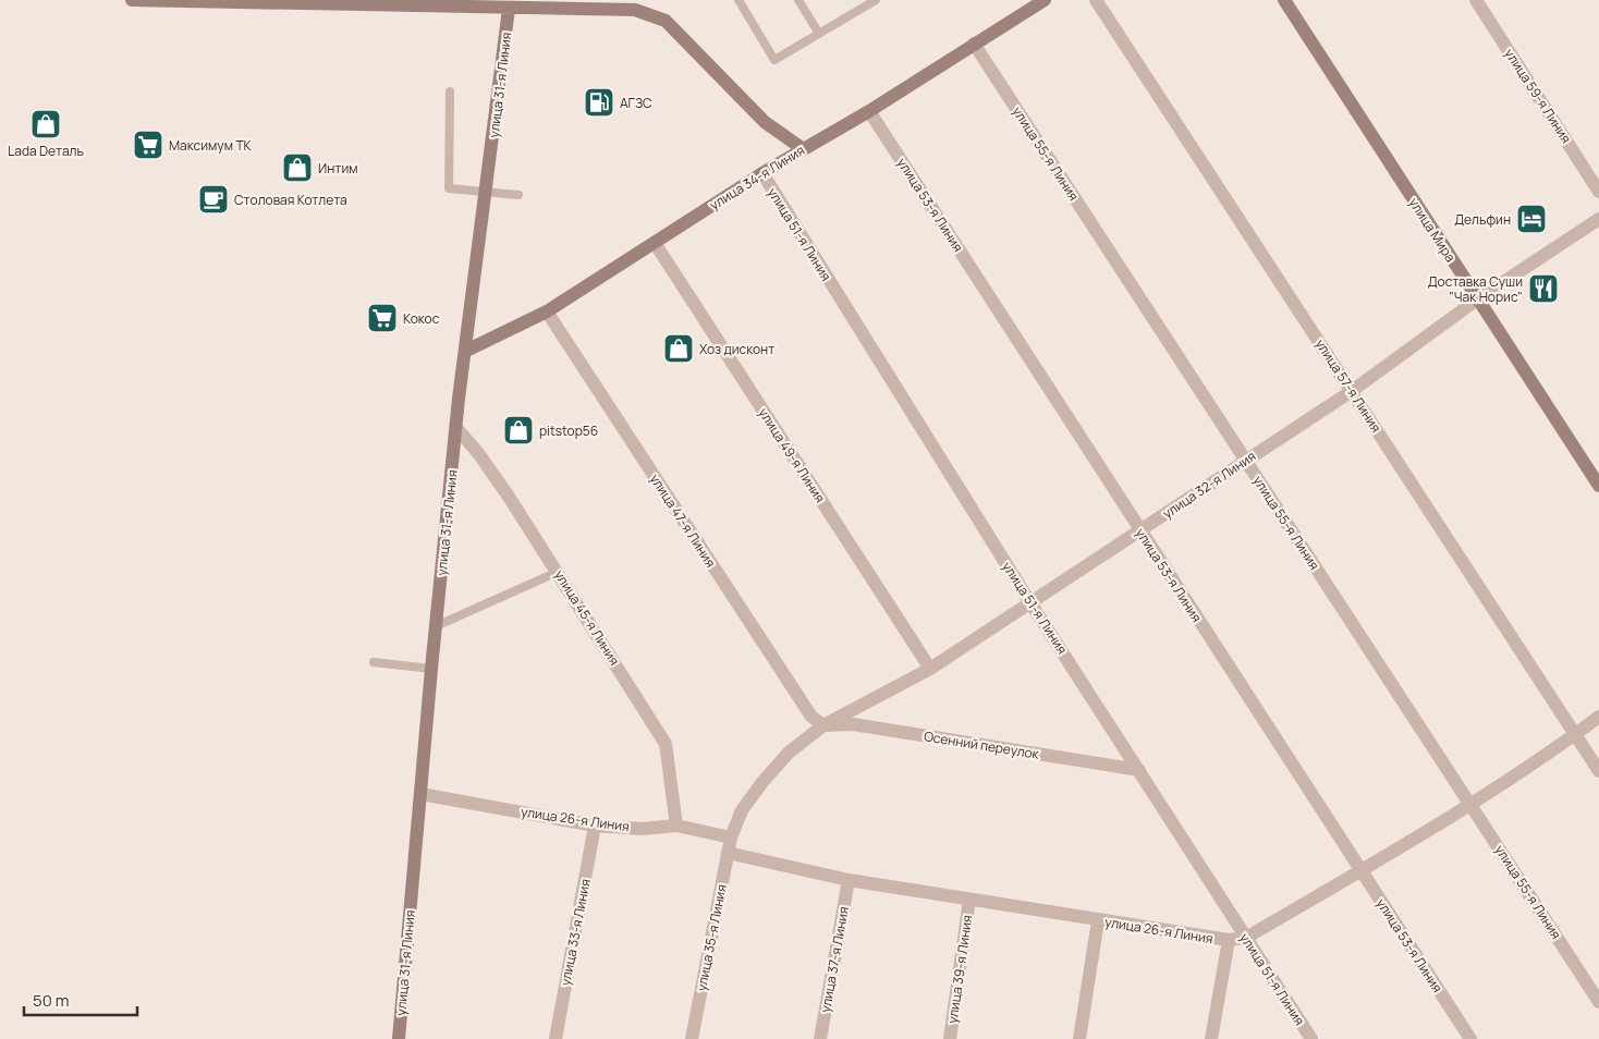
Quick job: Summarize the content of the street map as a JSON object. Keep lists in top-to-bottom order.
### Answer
{
  "streets": {
    "main road": ["улица 31-я Линия", "улица 34-я Линия", "улица Мира"],
    "street": [
      "улица 59-я Линия",
      "улица 55-я Линия",
      "улица 53-я Линия",
      "улица 51-я Линия",
      "улица 57-я Линия",
      "улица 49-я Линия",
      "улица 32-я Линия",
      "улица 47-я Линия",
      "улица 45-я Линия",
      "Осенний переулок",
      "улица 26-я Линия",
      "улица 33-я Линия",
      "улица 35-я Линия",
      "улица 37-я Линия",
      "улица 39-я Линия"
    ]
  },
  "crossings": [
    ["улица 31-я Линия", "улица 34-я Линия"],
    ["улица 31-я Линия", "улица 45-я Линия"],
    ["улица 31-я Линия", "улица 26-я Линия"],
    ["улица 55-я Линия", "улица 34-я Линия"],
    ["улица 55-я Линия", "улица 32-я Линия"],
    ["улица 55-я Линия", "улица 26-я Линия"],
    ["улица 34-я Линия", "улица 53-я Линия"],
    ["улица 34-я Линия", "улица 51-я Линия"],
    ["улица 34-я Линия", "улица 49-я Линия"],
    ["улица 34-я Линия", "улица 47-я Линия"],
    ["улица 53-я Линия", "улица 32-я Линия"],
    ["улица 53-я Линия", "улица 26-я Линия"],
    ["улица Мира", "улица 32-я Линия"],
    ["улица 51-я Линия", "улица 32-я Линия"],
    ["улица 51-я Линия", "Осенний переулок"],
    ["улица 51-я Линия", "улица 26-я Линия"],
    ["улица 57-я Линия", "улица 32-я Линия"],
    ["улица 57-я Линия", "улица 26-я Линия"],
    ["улица 49-я Линия", "улица 32-я Линия"],
    ["улица 32-я Линия", "улица 47-я Линия"],
    ["улица 32-я Линия", "Осенний переулок"],
    ["улица 32-я Линия", "улица 26-я Линия"],
    ["улица 32-я Линия", "улица 35-я Линия"],
    ["улица 47-я Линия", "Осенний переулок"],
    ["улица 45-я Линия", "улица 26-я Линия"],
    ["улица 26-я Линия", "улица 33-я Линия"],
    ["улица 26-я Линия", "улица 35-я Линия"],
    ["улица 26-я Линия", "улица 37-я Линия"],
    ["улица 26-я Линия", "улица 39-я Линия"]
  ],
  "places": {
    "fuel station": ["АГЗС"],
    "shop": [
      "Lada Dеталь",
      "Интим",
      "Хоз дисконт",
      "pitstop56"
    ],
    "supermarket": ["Максимум ТК", "Кокос"],
    "cafe": ["Столовая Котлета"],
    "hotel": ["Дельфин"],
    "restaurant": ["Доставка Суши \"Чак Норис\""]
  },
  "scale_bar": "50 m"
}
